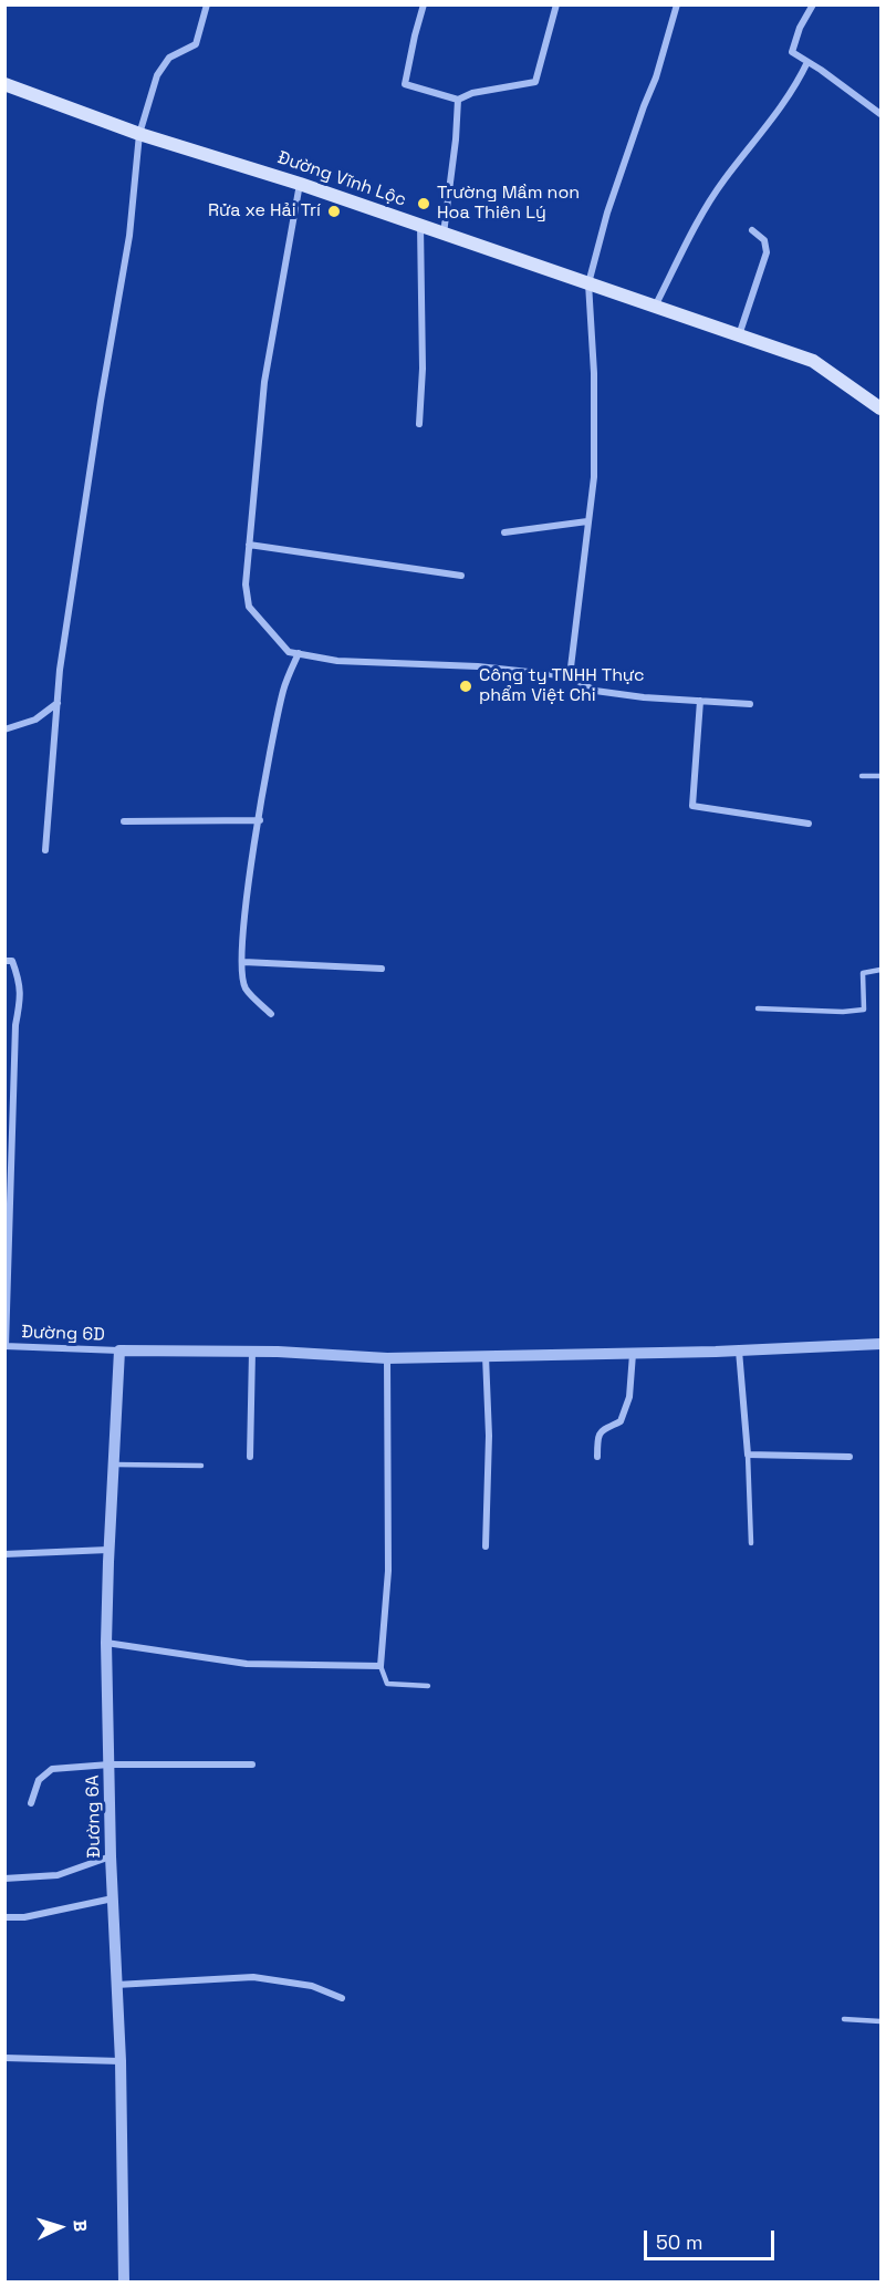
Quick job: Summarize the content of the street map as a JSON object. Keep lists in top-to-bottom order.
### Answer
{
  "streets": {
    "main road": ["Đường Vĩnh Lộc"],
    "street": ["Đường 6D", "Đường 6A"]
  },
  "crossings": [
    ["Đường 6D", "Đường 6A"]
  ],
  "places": ["Trường Mầm non Hoa Thiên Lý", "Rửa xe Hải Trí", "Công ty TNHH Thực phẩm Việt Chi"],
  "scale_bar": "50 m",
  "north": "right"
}
